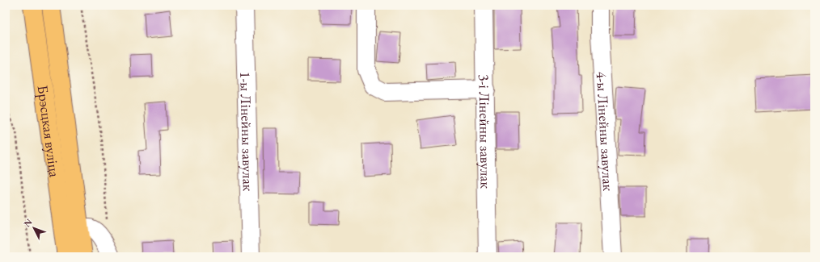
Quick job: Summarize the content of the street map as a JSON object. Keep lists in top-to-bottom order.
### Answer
{
  "streets": {
    "main road": ["Брэсцкая вуліца"],
    "street": ["1-ы Лінейны завулак", "3-і Лінейны завулак", "4-ы Лінейны завулак"]
  },
  "north": "top left"
}
